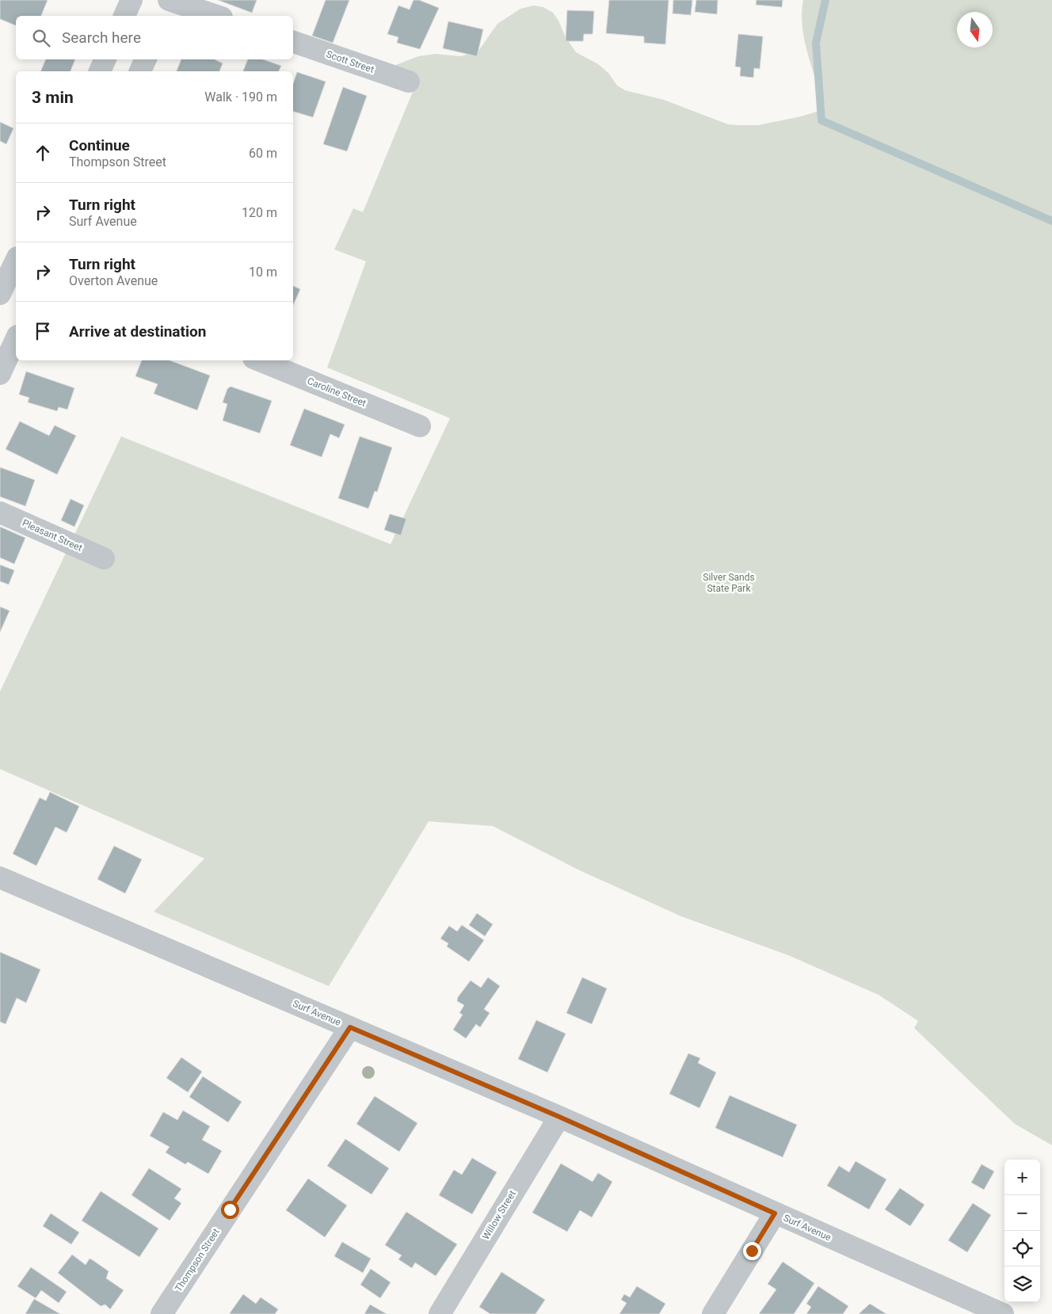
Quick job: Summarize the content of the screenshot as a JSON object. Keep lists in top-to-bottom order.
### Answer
{
  "streets": {
    "street": [
      "Scott Street",
      "Caroline Street",
      "Pleasant Street",
      "Surf Avenue",
      "Willow Street",
      "Thompson Street"
    ]
  },
  "crossings": [
    ["Surf Avenue", "Willow Street"],
    ["Surf Avenue", "Thompson Street"]
  ],
  "parks": ["Silver Sands State Park"],
  "north": "bottom",
  "page": {
    "search": "Search here",
    "heading": ["3 min", "Walk · 190 m"],
    "list": [
      ["Continue", "Thompson Street", "60 m"],
      ["Turn right", "Surf Avenue", "120 m"],
      ["Turn right", "Overton Avenue", "10 m"],
      "Arrive at destination"
    ],
    "map_buttons": ["+", "−"]
  }
}
